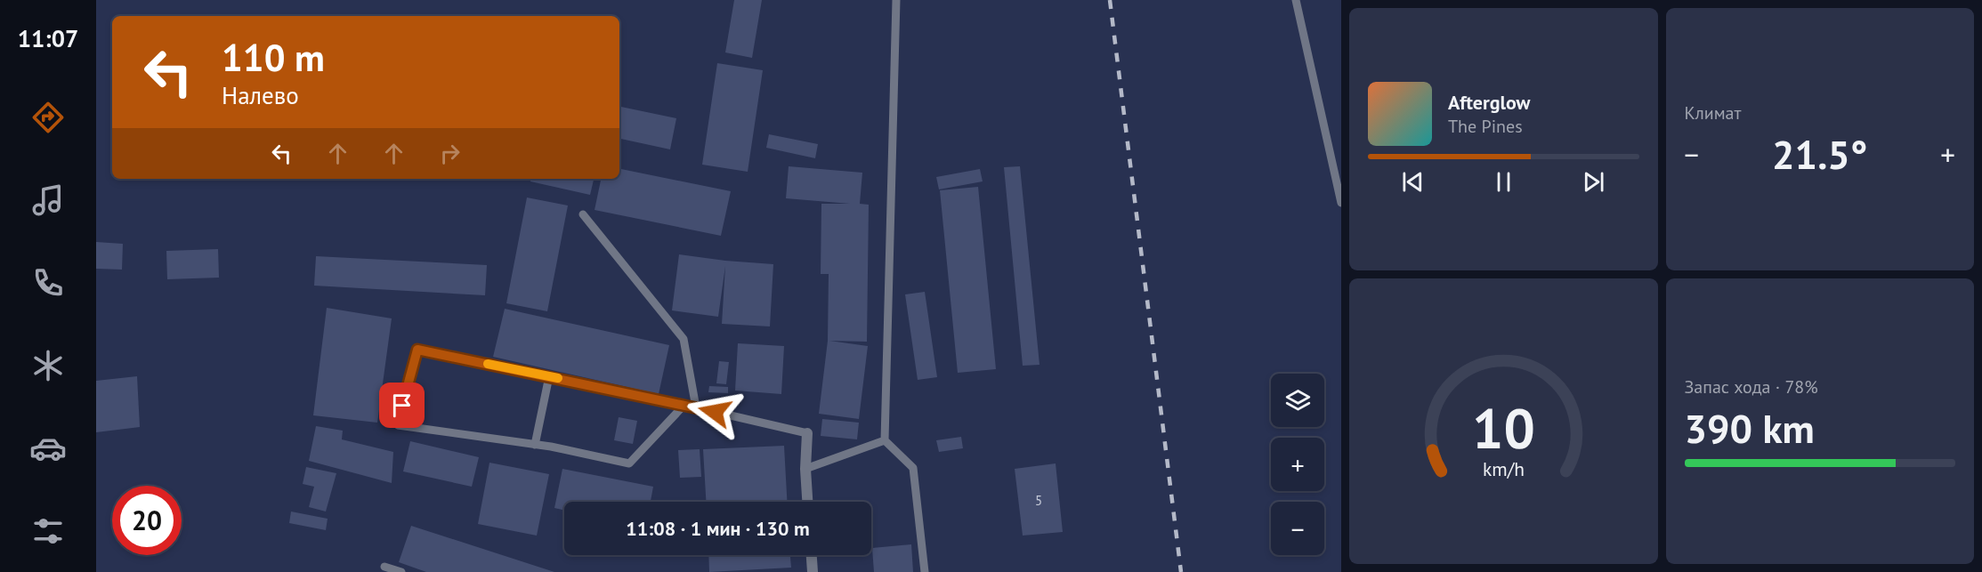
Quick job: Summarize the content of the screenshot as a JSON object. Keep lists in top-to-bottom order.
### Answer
{
  "house_numbers": ["5"],
  "page": {
    "tabs": "11:07",
    "tile": [
      "Климат",
      ["Запас хода · 78%", "390 km"]
    ],
    "turn": ["110 m", "Налево"],
    "song": ["Afterglow", "The Pines"],
    "heat": ["−", "21.5°", "+"],
    "map_buttons": ["+", "−"],
    "limit": "20",
    "trip": "11:08 · 1 мин · 130 m",
    "gauge": ["10", "km/h"]
  }
}
